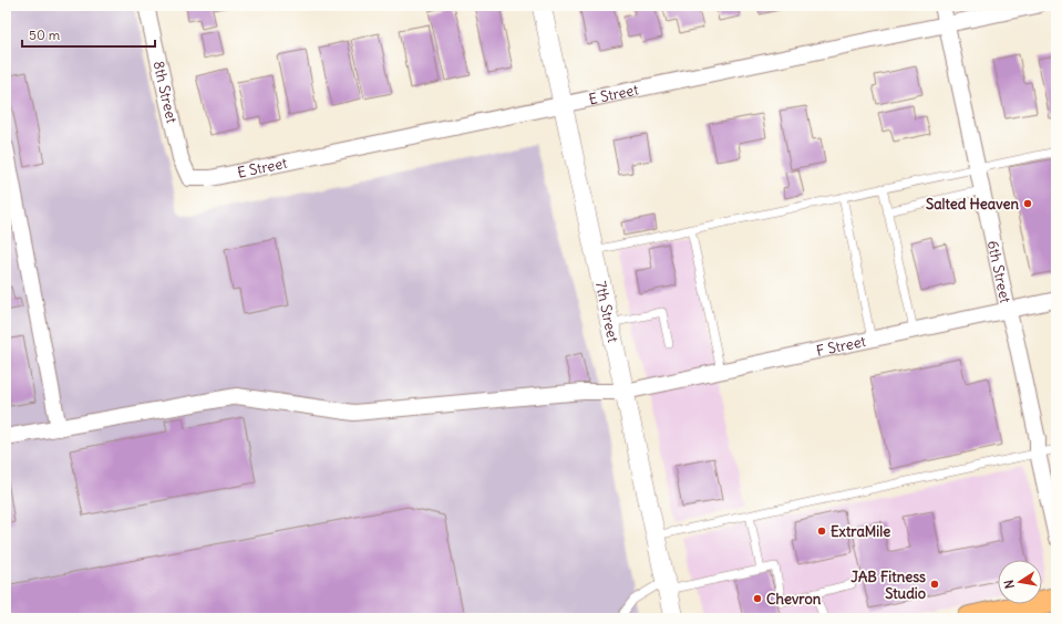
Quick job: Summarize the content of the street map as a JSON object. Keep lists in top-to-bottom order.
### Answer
{
  "streets": {
    "street": [
      "8th Street",
      "E Street",
      "6th Street",
      "7th Street",
      "F Street"
    ]
  },
  "crossings": [
    ["8th Street", "E Street"],
    ["E Street", "6th Street"],
    ["E Street", "7th Street"],
    ["6th Street", "F Street"],
    ["7th Street", "F Street"]
  ],
  "places": [
    "Salted Heaven",
    "ExtraMile",
    "JAB Fitness Studio",
    "Chevron"
  ],
  "scale_bar": "50 m",
  "north": "left"
}
